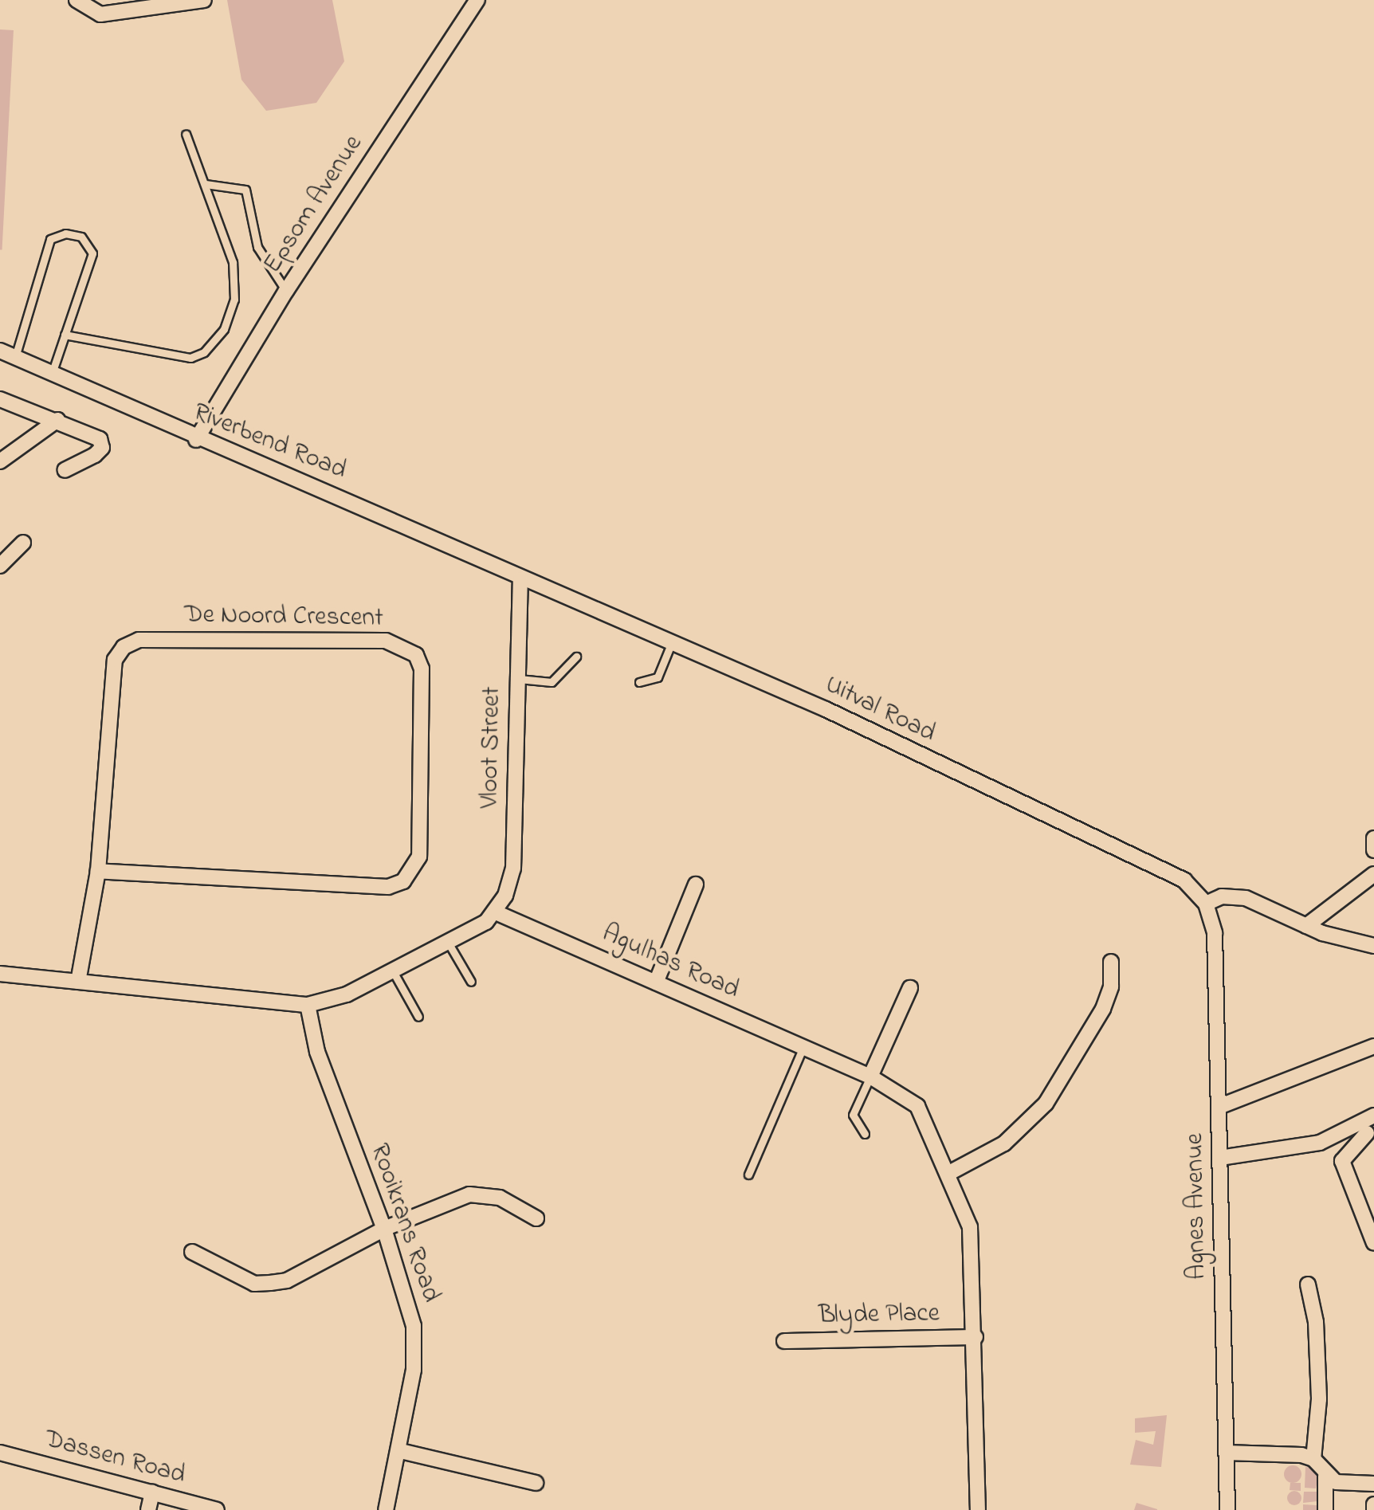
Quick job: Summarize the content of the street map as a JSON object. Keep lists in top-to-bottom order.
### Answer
{
  "streets": {
    "street": [
      "Epsom Avenue",
      "Riverbend Road",
      "De Noord Crescent",
      "Uitval Road",
      "Vloot Street",
      "Agulhas Road",
      "Agnes Avenue",
      "Rooikrans Road",
      "Blyde Place",
      "Dassen Road"
    ]
  },
  "crossings": [
    ["Epsom Avenue", "Riverbend Road"],
    ["Riverbend Road", "Uitval Road"],
    ["Riverbend Road", "Vloot Street"],
    ["Uitval Road", "Vloot Street"],
    ["Uitval Road", "Agnes Avenue"],
    ["Vloot Street", "Agulhas Road"],
    ["Agulhas Road", "Blyde Place"]
  ]
}
